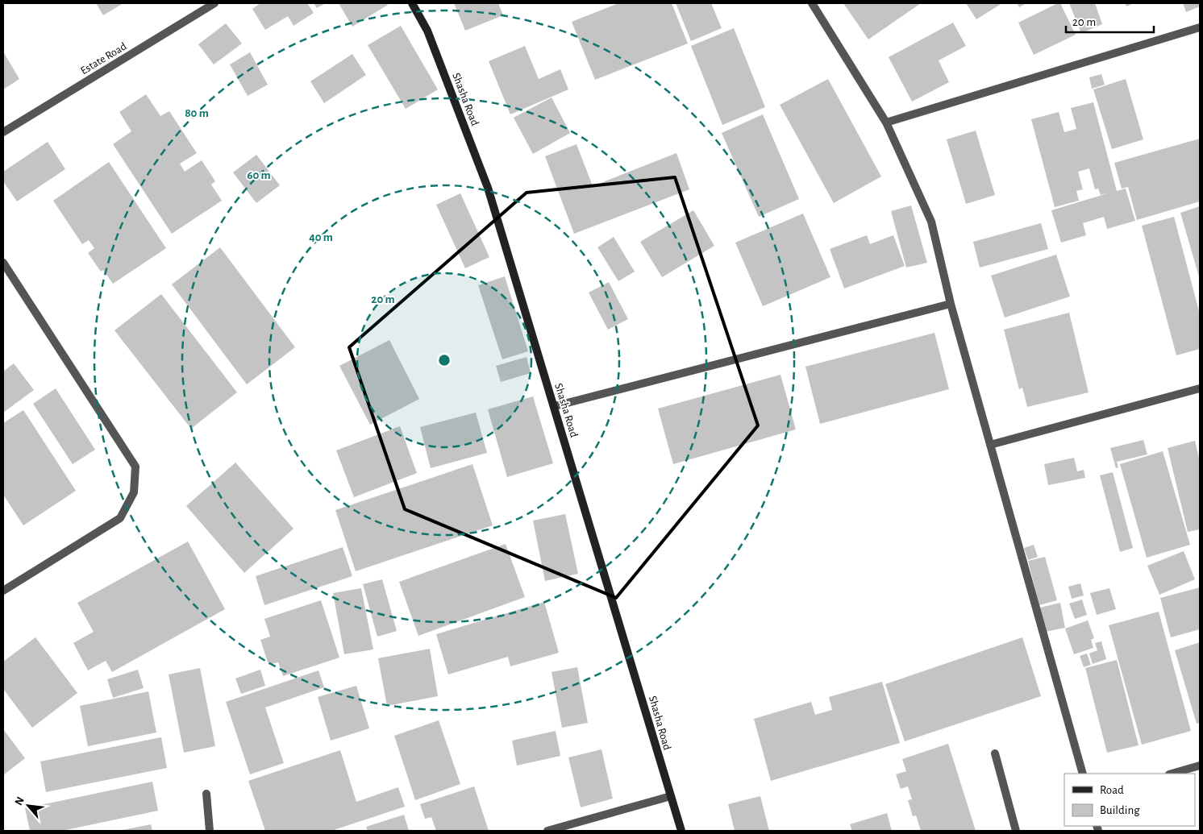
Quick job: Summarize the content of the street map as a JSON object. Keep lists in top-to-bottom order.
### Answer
{
  "streets": {
    "street": ["Estate Road", "Shasha Road"]
  },
  "legend": ["Road", "Building"],
  "scale_bar": "20 m",
  "north": "top left",
  "rings": [
    "80 m",
    "60 m",
    "40 m",
    "20 m"
  ]
}
